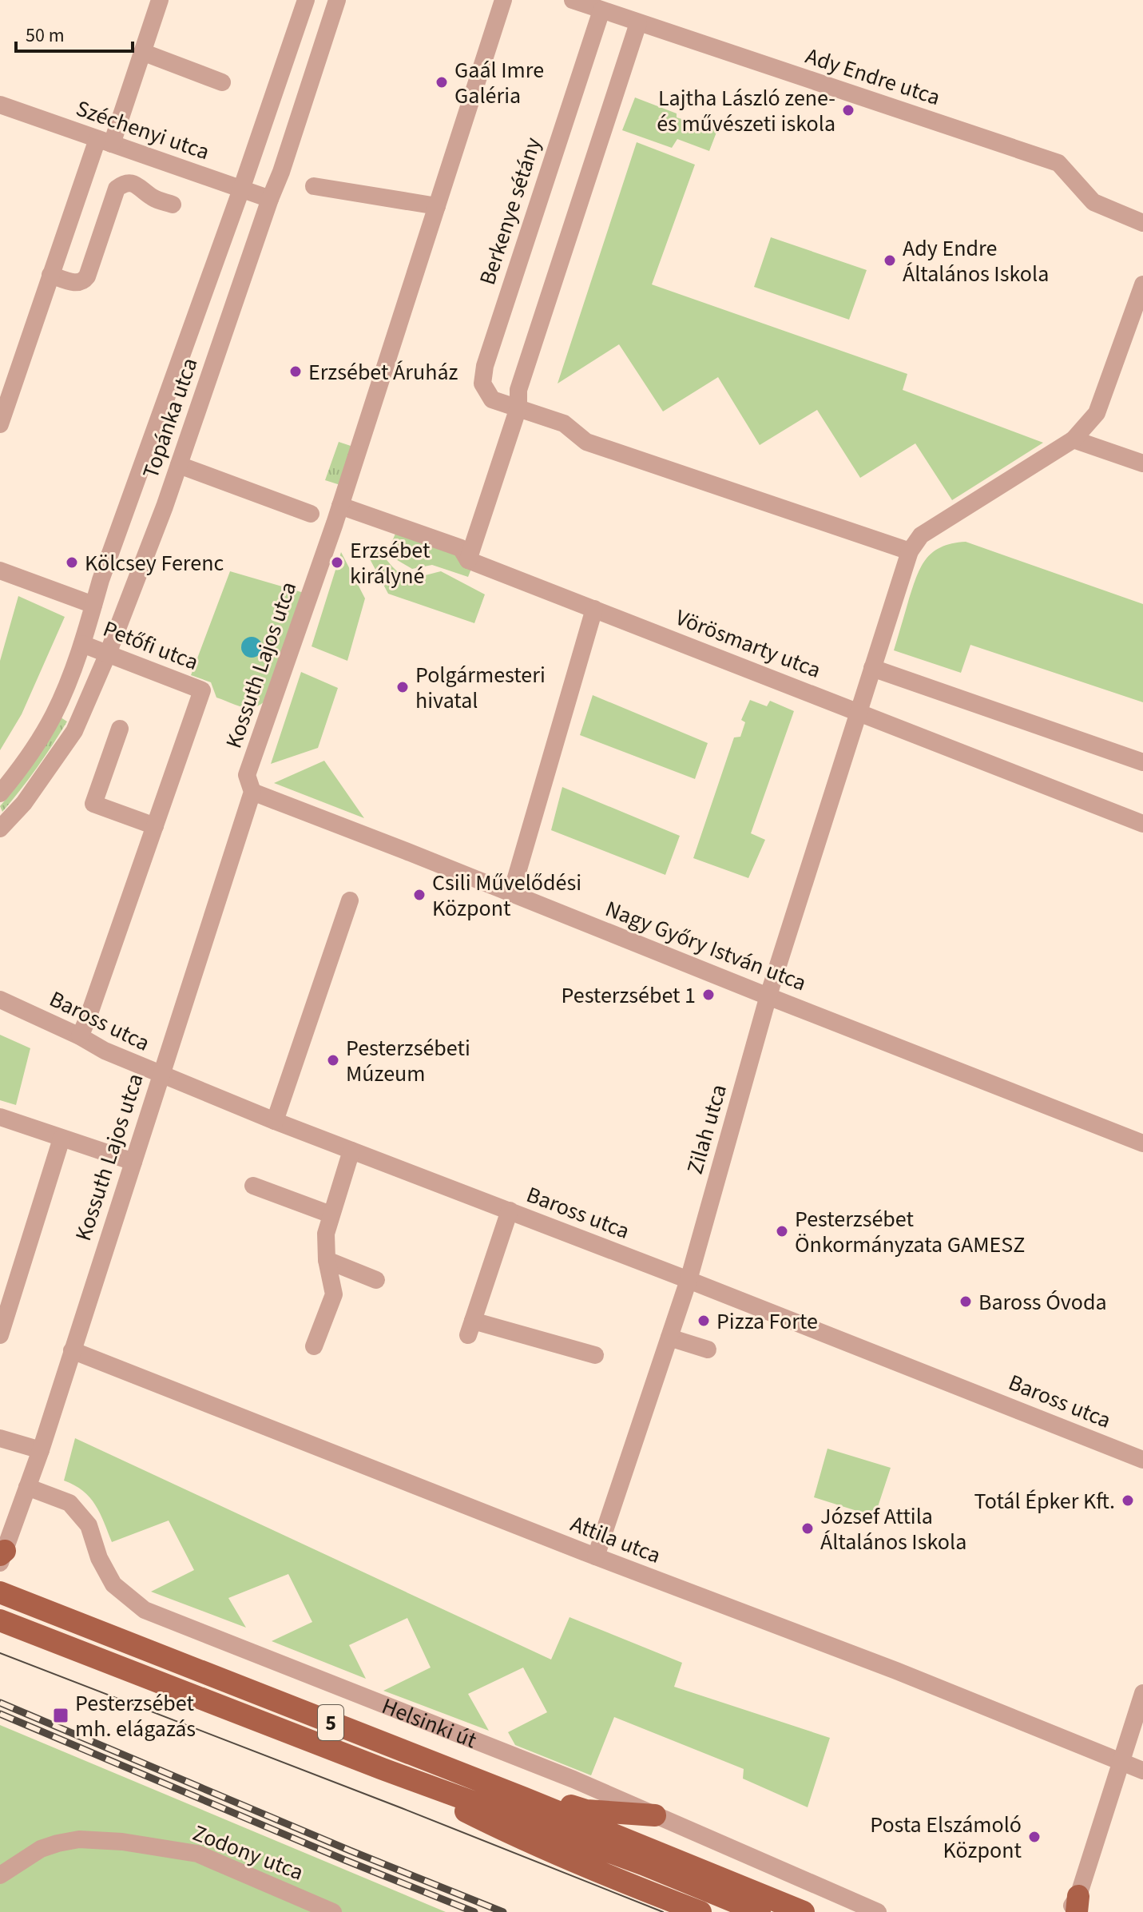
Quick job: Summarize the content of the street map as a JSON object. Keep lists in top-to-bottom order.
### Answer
{
  "streets": {
    "main road": ["5", "Helsinki út"],
    "street": [
      "Ady Endre utca",
      "Széchenyi utca",
      "Berkenye sétány",
      "Topánka utca",
      "Vörösmarty utca",
      "Petőfi utca",
      "Kossuth Lajos utca",
      "Nagy Győry István utca",
      "Baross utca",
      "Zilah utca",
      "Attila utca",
      "Zodony utca"
    ]
  },
  "crossings": [
    ["Ady Endre utca", "Berkenye sétány"],
    ["Széchenyi utca", "Topánka utca"],
    ["Berkenye sétány", "Zilah utca"],
    ["Topánka utca", "Petőfi utca"],
    ["Vörösmarty utca", "Kossuth Lajos utca"],
    ["Vörösmarty utca", "Zilah utca"],
    ["Kossuth Lajos utca", "Nagy Győry István utca"],
    ["Kossuth Lajos utca", "Baross utca"],
    ["Kossuth Lajos utca", "Attila utca"],
    ["Kossuth Lajos utca", "Helsinki út"],
    ["Nagy Győry István utca", "Zilah utca"],
    ["Baross utca", "Zilah utca"],
    ["Zilah utca", "Attila utca"]
  ],
  "places": {
    "other": [
      "Gaál Imre Galéria",
      "Lajtha László zene- és művészeti iskola",
      "Ady Endre Általános Iskola",
      "Erzsébet Áruház",
      "Kölcsey Ferenc",
      "Erzsébet királyné",
      "Polgármesteri hivatal",
      "Csili Művelődési Központ",
      "Pesterzsébet 1",
      "Pesterzsébeti Múzeum",
      "Pesterzsébet Önkormányzata GAMESZ",
      "Baross Óvoda",
      "Pizza Forte",
      "Totál Épker Kft.",
      "József Attila Általános Iskola",
      "Posta Elszámoló Központ"
    ],
    "transit": ["Pesterzsébet mh. elágazás"]
  },
  "scale_bar": "50 m"
}
